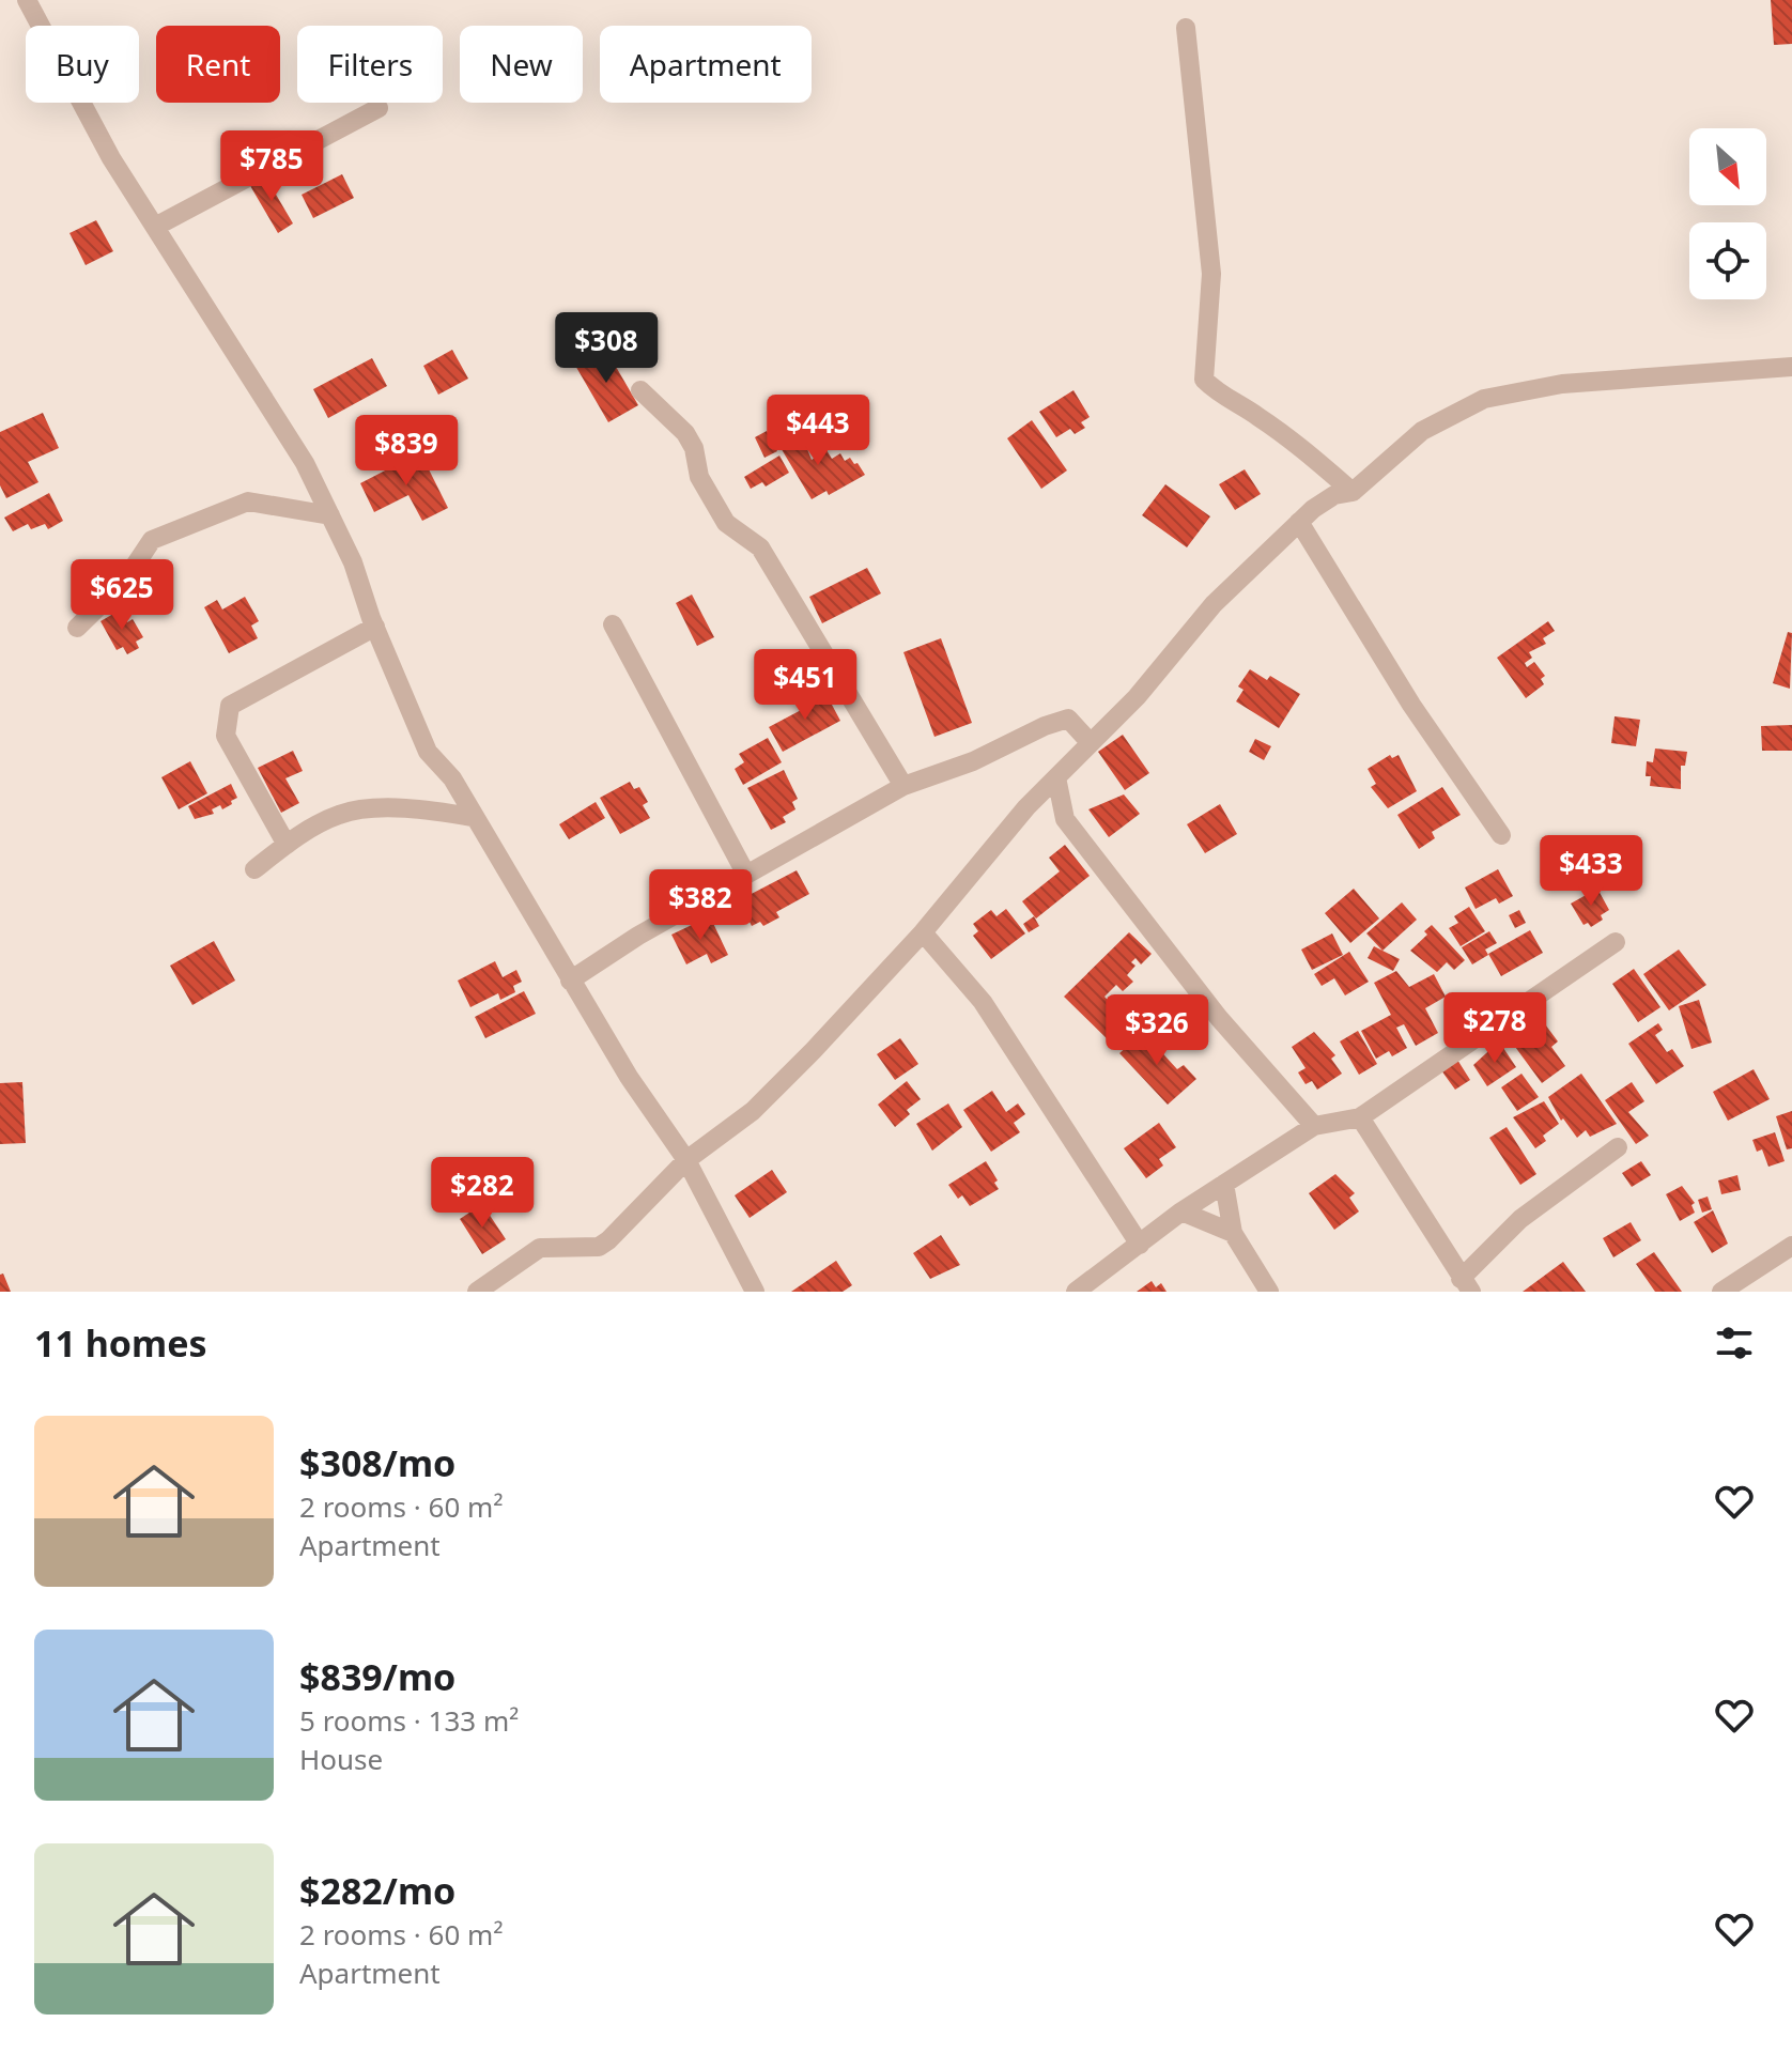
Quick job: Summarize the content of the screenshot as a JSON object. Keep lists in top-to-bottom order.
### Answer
{
  "north": "bottom right",
  "page": {
    "chip": [
      "Buy",
      "Rent",
      "Filters",
      "New",
      "Apartment"
    ],
    "price": [
      "$785",
      "$308",
      "$443",
      "$839",
      "$625",
      "$451",
      "$433",
      "$382",
      "$278",
      "$326",
      "$282"
    ],
    "heading": "11 homes",
    "list": [
      {
        "name": "$308/mo",
        "note": "2 rooms · 60 m² · Apartment"
      },
      {
        "name": "$839/mo",
        "note": "5 rooms · 133 m² · House"
      },
      {
        "name": "$282/mo",
        "note": "2 rooms · 60 m² · Apartment"
      }
    ]
  }
}
